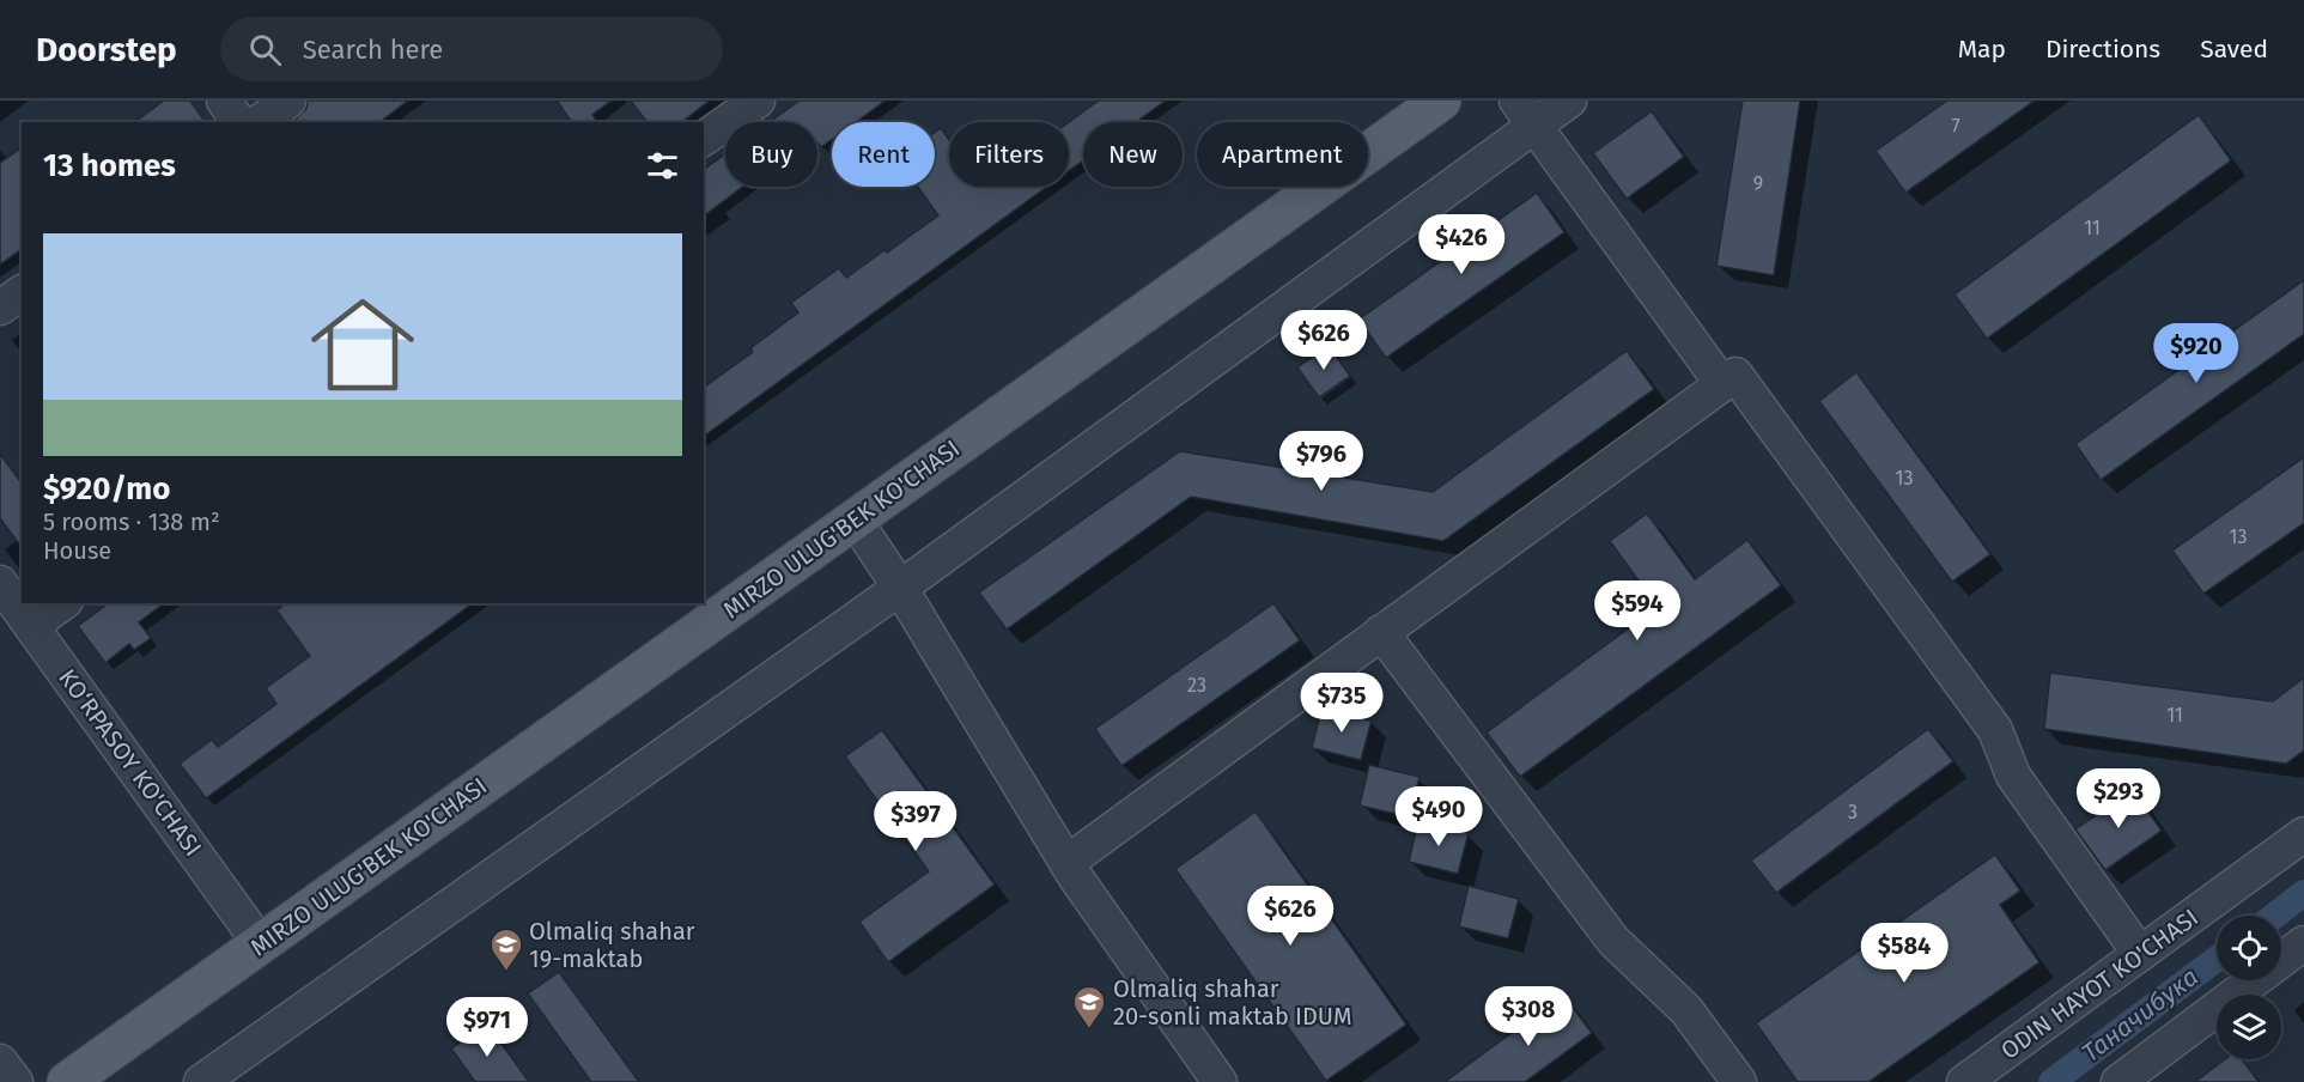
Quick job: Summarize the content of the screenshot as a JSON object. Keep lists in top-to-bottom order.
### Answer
{
  "streets": {
    "main road": ["MIRZO ULUG'BEK KO'CHASI"],
    "street": ["KO‘RPASOY KO'CHASI", "ODIN HAYOT KO'CHASI"]
  },
  "crossings": [
    ["MIRZO ULUG'BEK KO'CHASI", "KO‘RPASOY KO'CHASI"]
  ],
  "water": ["Таначибука"],
  "places": {
    "school or university": ["Olmaliq shahar 19-maktab", "Olmaliq shahar 20-sonli maktab IDUM"]
  },
  "house_numbers": [
    "7",
    "9",
    "11",
    "13",
    "13",
    "23",
    "11",
    "3"
  ],
  "page": {
    "header": "Doorstep",
    "search": "Search here",
    "nav": ["Map", "Directions", "Saved"],
    "chip": [
      "Buy",
      "Rent",
      "Filters",
      "New",
      "Apartment"
    ],
    "heading": "13 homes",
    "list": [
      {
        "name": "$920/mo",
        "note": "5 rooms · 138 m² · House"
      }
    ],
    "price": [
      "$426",
      "$626",
      "$920",
      "$796",
      "$594",
      "$735",
      "$293",
      "$490",
      "$397",
      "$626",
      "$584",
      "$308",
      "$971"
    ]
  }
}
